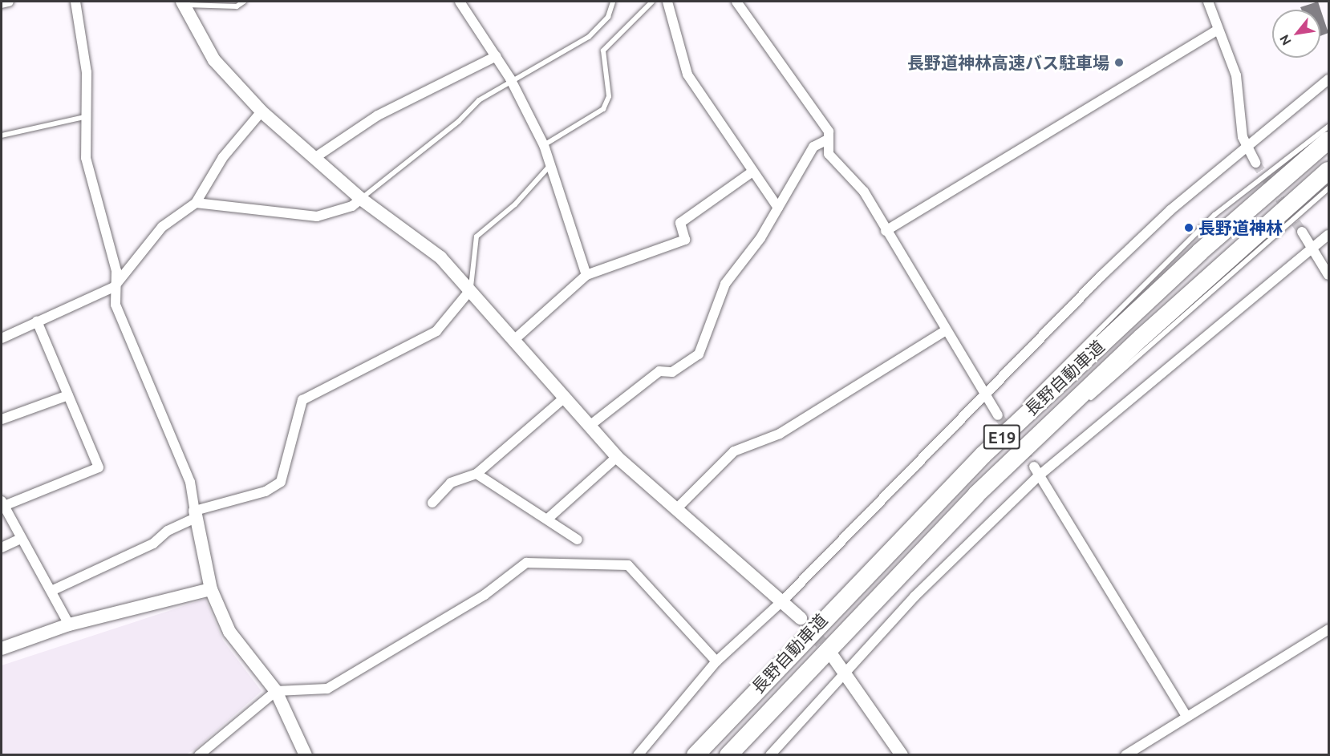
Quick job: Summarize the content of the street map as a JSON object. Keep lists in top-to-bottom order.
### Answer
{
  "streets": {
    "highway": ["長野自動車道", "E19"]
  },
  "places": ["長野道神林高速バス駐車場", "長野道神林"],
  "north": "bottom left"
}
